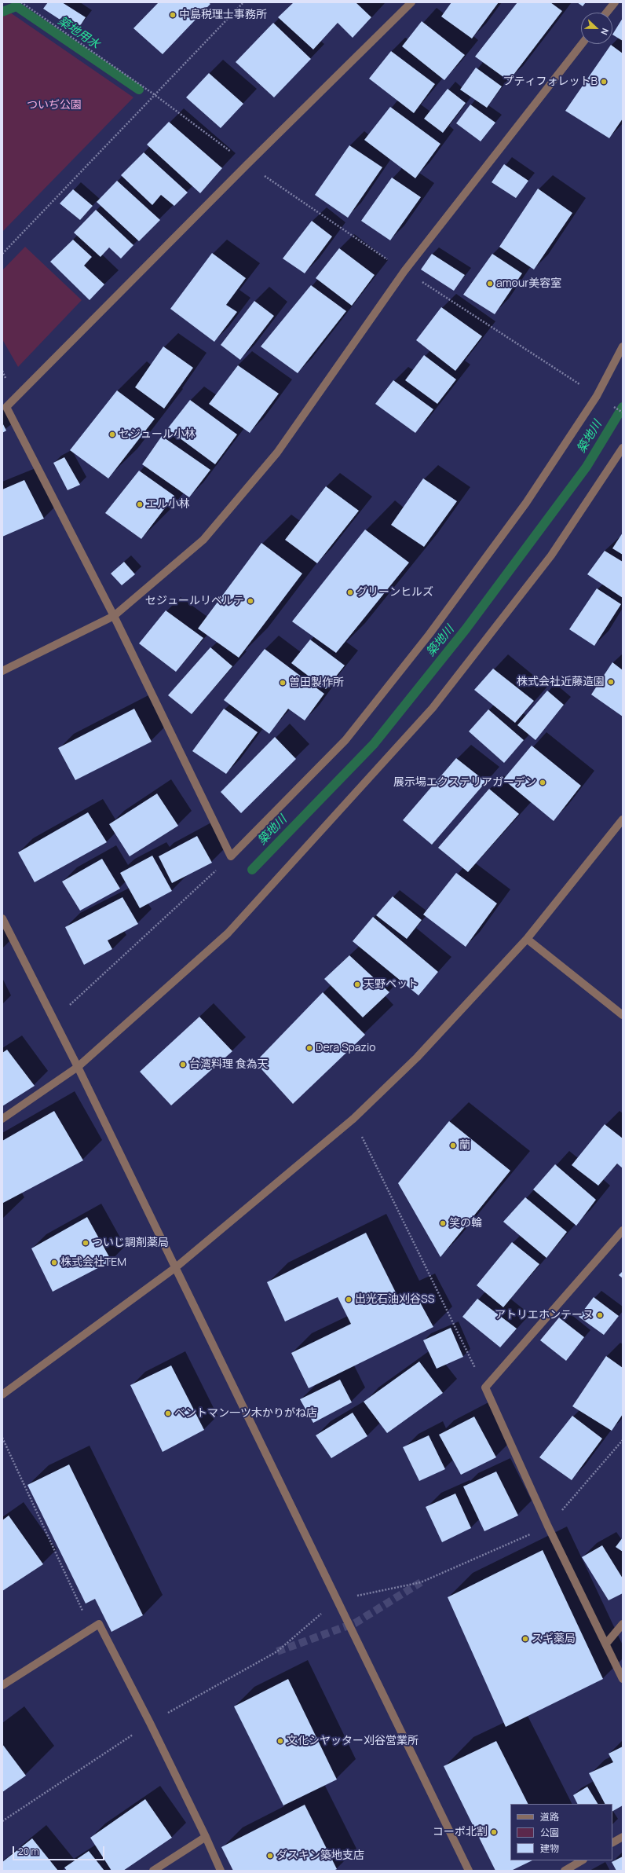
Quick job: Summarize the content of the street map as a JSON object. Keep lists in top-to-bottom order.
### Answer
{
  "water": ["築地用水", "築地川"],
  "parks": ["ついぢ公園"],
  "places": [
    "中島税理士事務所",
    "プティフォレットB",
    "amour美容室",
    "セジュール小林",
    "エル小林",
    "グリーンヒルズ",
    "セジュールリベルテ",
    "株式会社近藤造園",
    "曽田製作所",
    "展示場エクステリアガーデン",
    "天野ペット",
    "Dera Spazio",
    "台湾料理 食為天",
    "蘭",
    "笑の輪",
    "ついじ調剤薬局",
    "株式会社TEM",
    "出光石油刈谷SS",
    "アトリエホンテーヌ",
    "ベントマン一ツ木かりがね店",
    "スギ薬局",
    "文化シヤッター刈谷営業所",
    "コーポ北割",
    "ダスキン築地支店"
  ],
  "legend": ["道路", "公園", "建物"],
  "scale_bar": "20 m",
  "north": "right"
}
